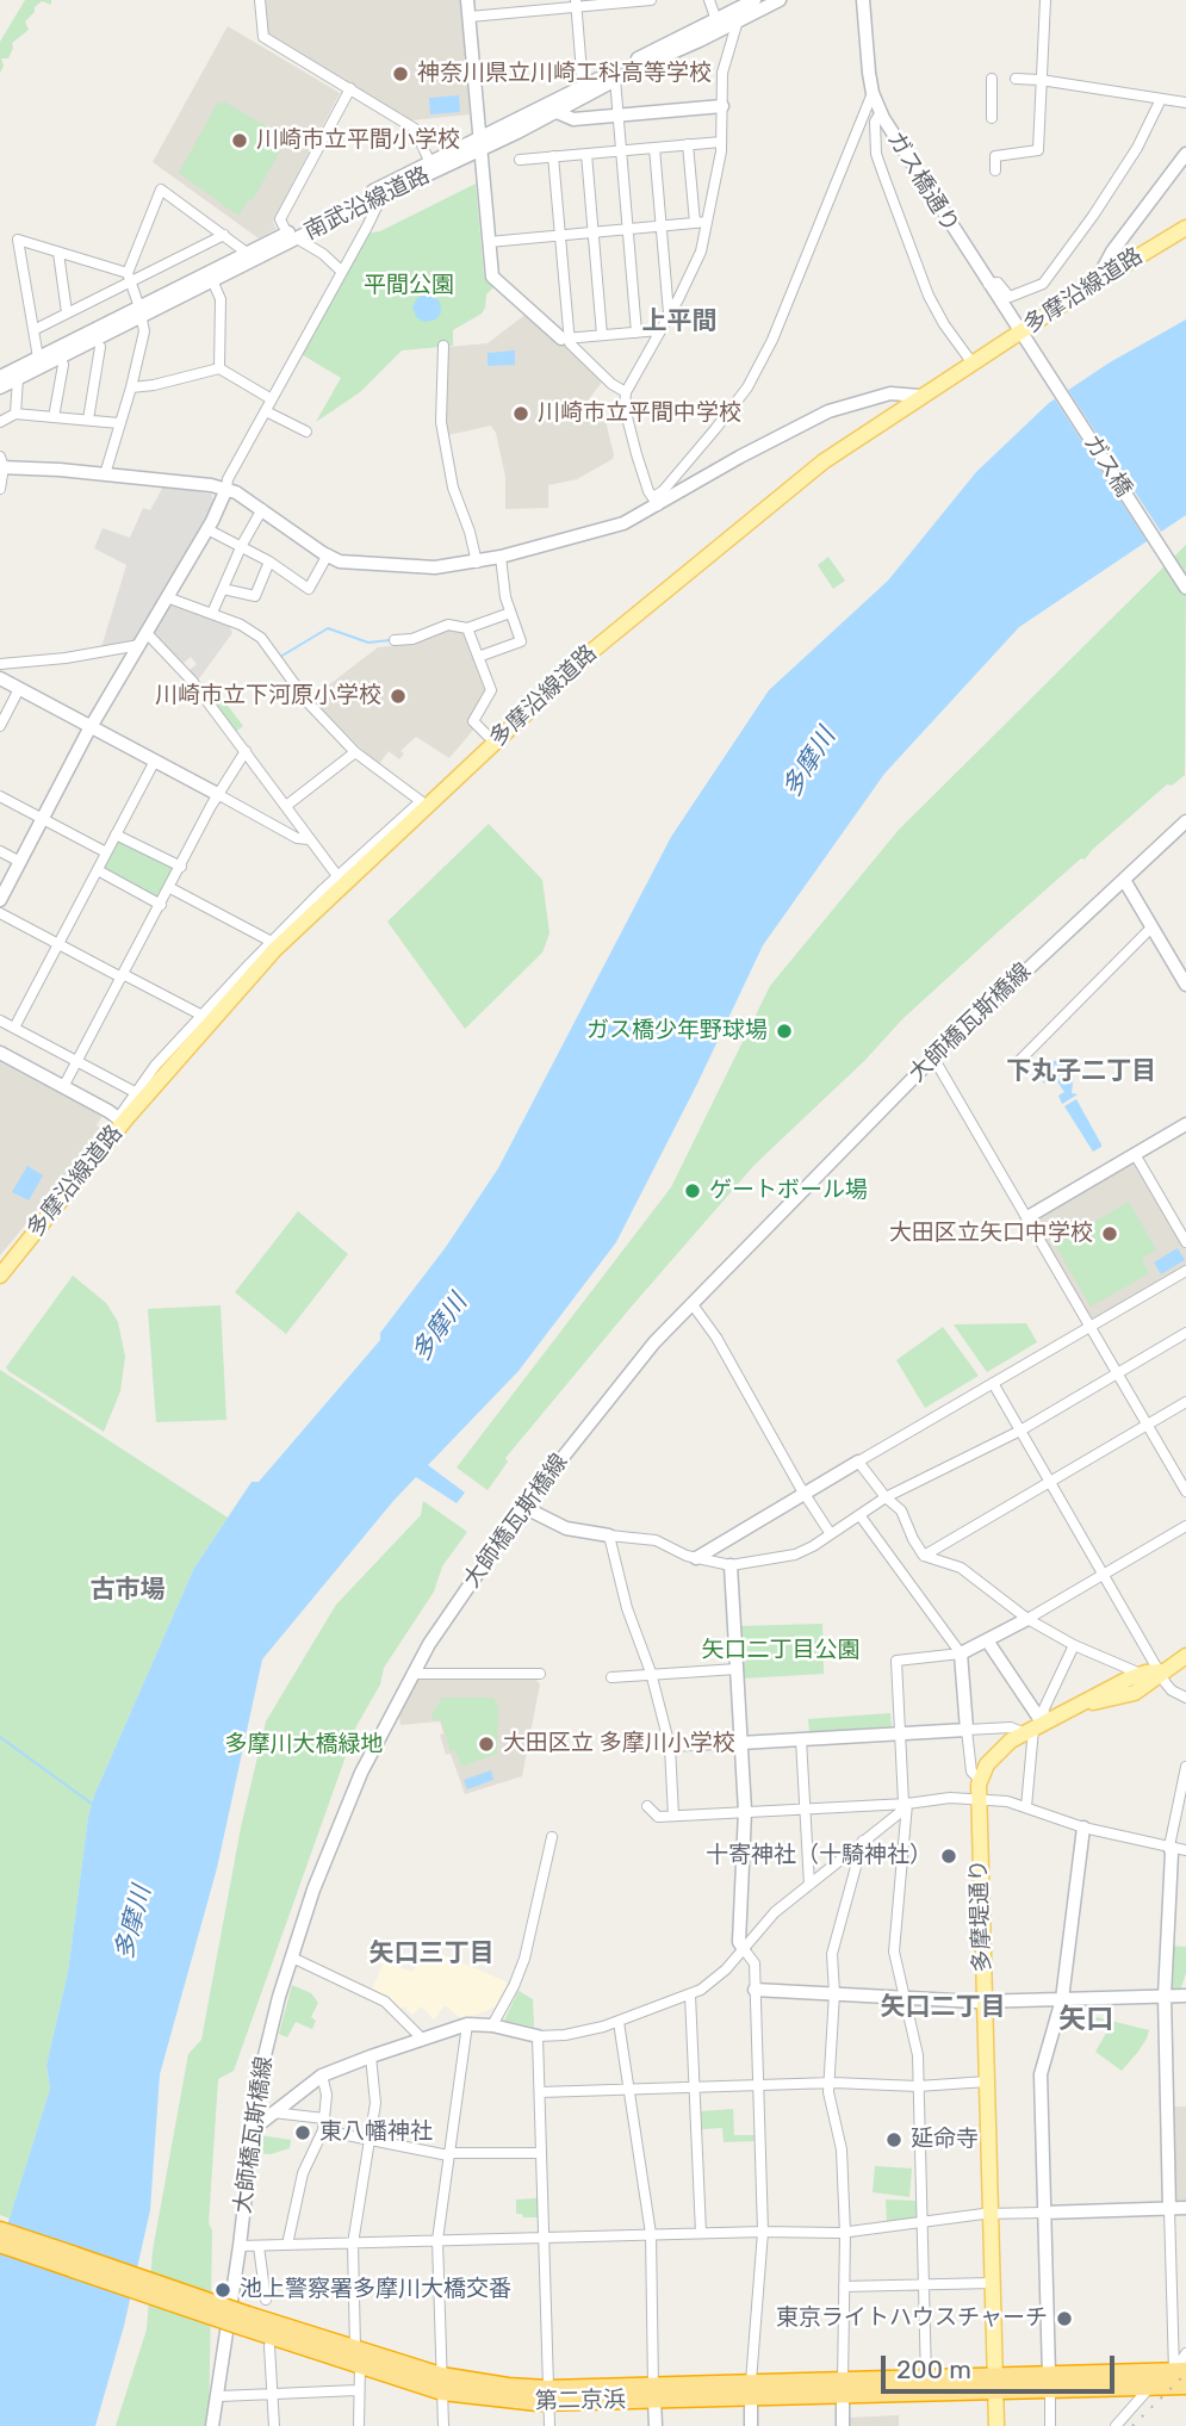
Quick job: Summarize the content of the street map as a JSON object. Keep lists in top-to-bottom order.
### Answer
{
  "streets": {
    "highway": ["第二京浜"],
    "main road": ["多摩沿線道路", "多摩堤通り"],
    "street": [
      "ガス橋通り",
      "南武沿線道路",
      "ガス橋",
      "大師橋瓦斯橋線"
    ]
  },
  "crossings": [
    ["ガス橋通り", "多摩沿線道路"],
    ["ガス橋通り", "ガス橋"],
    ["多摩堤通り", "第二京浜"]
  ],
  "districts": [
    "上平間",
    "下丸子二丁目",
    "古市場",
    "矢口三丁目",
    "矢口二丁目",
    "矢口"
  ],
  "water": ["多摩川"],
  "parks": ["平間公園", "矢口二丁目公園", "多摩川大橋緑地"],
  "places": [
    "神奈川県立川崎工科高等学校",
    "川崎市立平間小学校",
    "川崎市立平間中学校",
    "川崎市立下河原小学校",
    "ガス橋少年野球場",
    "ゲートボール場",
    "大田区立矢口中学校",
    "大田区立 多摩川小学校",
    "十寄神社（十騎神社）",
    "東八幡神社",
    "延命寺",
    "池上警察署多摩川大橋交番",
    "東京ライトハウスチャーチ"
  ],
  "scale_bar": "200 m"
}
